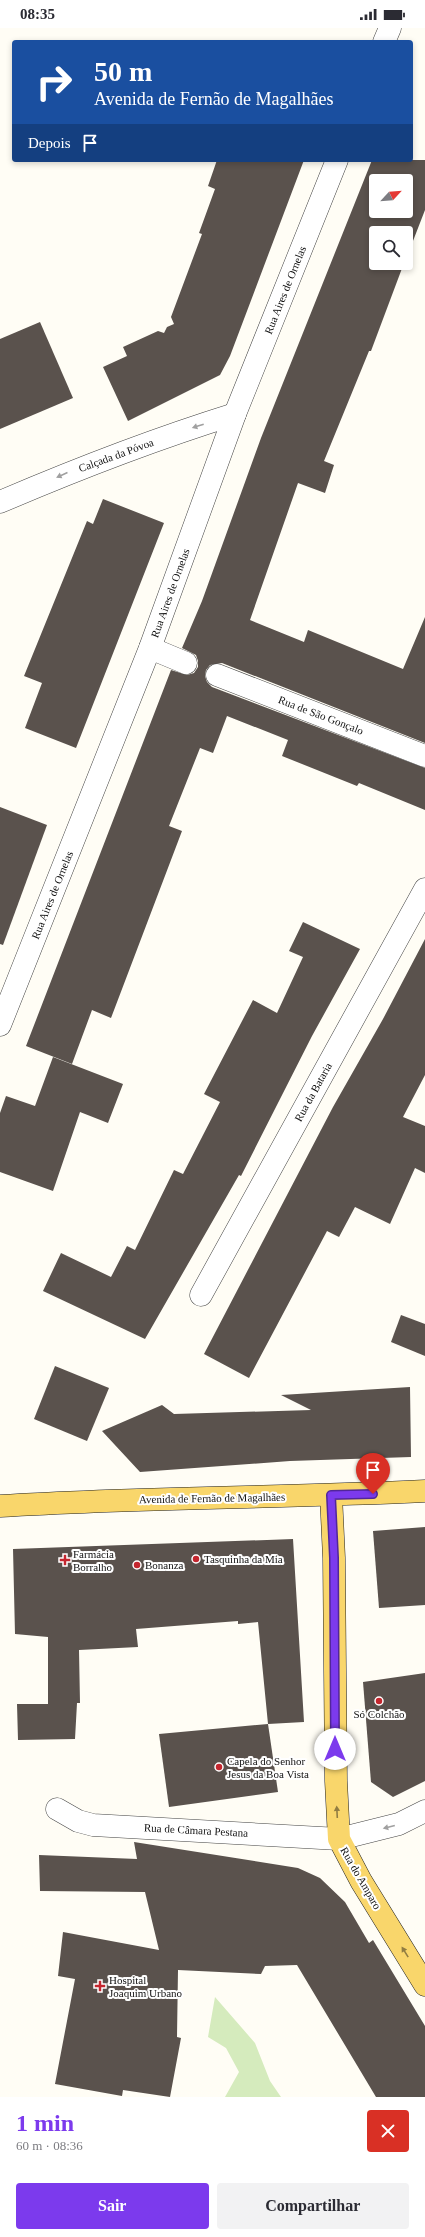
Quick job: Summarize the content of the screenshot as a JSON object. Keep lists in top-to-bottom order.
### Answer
{
  "streets": {
    "main road": ["Avenida de Fernão de Magalhães", "Rua do Amparo"],
    "street": [
      "Rua Aires de Ornelas",
      "Calçada da Póvoa",
      "Rua de São Gonçalo",
      "Rua da Bataria",
      "Rua de Câmara Pestana"
    ]
  },
  "crossings": [
    ["Rua Aires de Ornelas", "Calçada da Póvoa"],
    ["Avenida de Fernão de Magalhães", "Rua do Amparo"],
    ["Rua de Câmara Pestana", "Rua do Amparo"]
  ],
  "one_way": ["Calçada da Póvoa", "Rua do Amparo"],
  "places": {
    "other": [
      "Tasquinha da Mia",
      "Bonanza",
      "Só Colchão",
      "Capela do Senhor Jesus da Boa Vista"
    ],
    "health": ["Farmácia Borralho", "Hospital Joaquim Urbano"]
  },
  "north": "top right",
  "page": {
    "status": "08:35",
    "turn": ["50 m", "Avenida de Fernão de Magalhães"],
    "then": "Depois",
    "heading": ["1 min", "60 m · 08:36"],
    "buttons": ["Sair", "Compartilhar"]
  }
}
